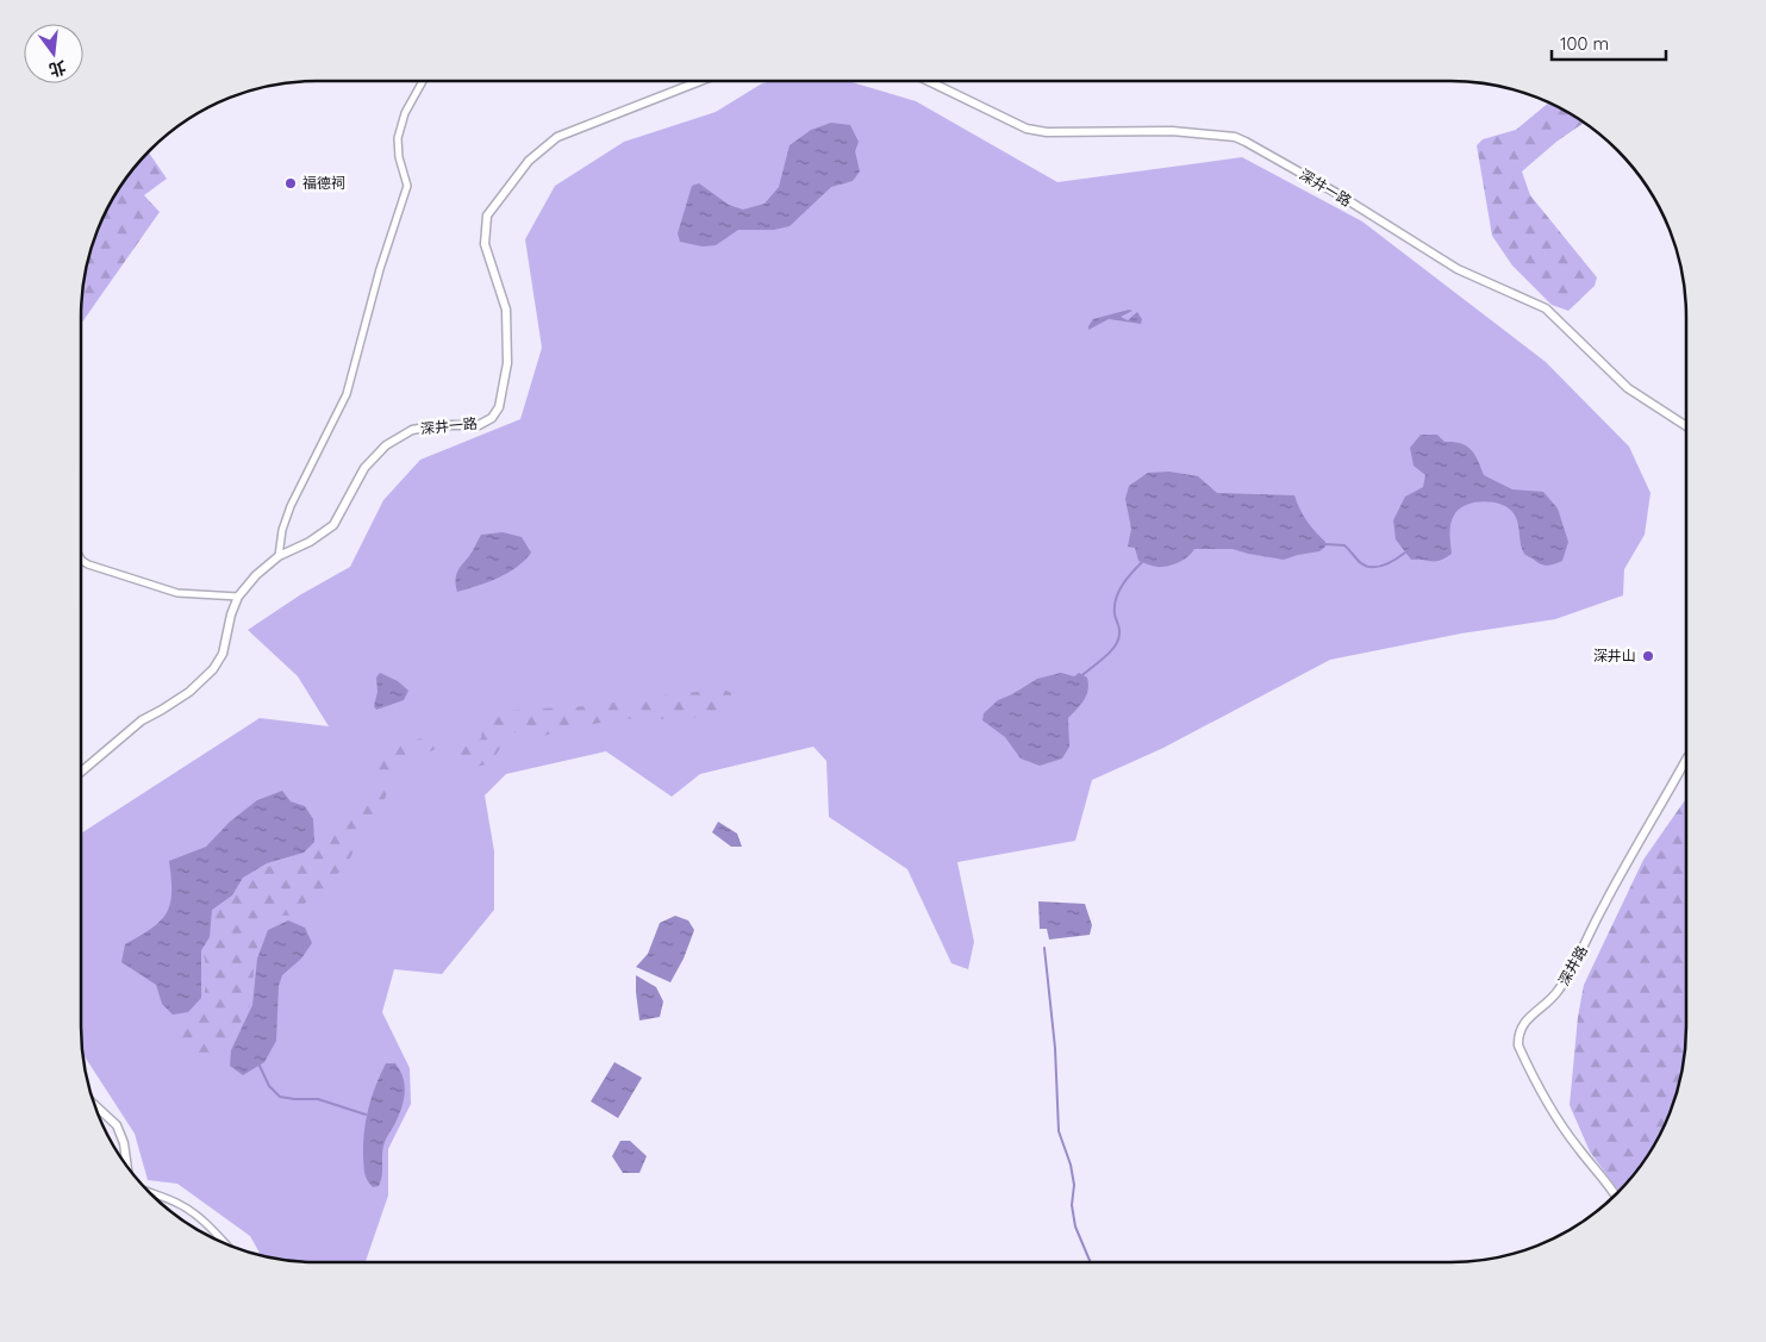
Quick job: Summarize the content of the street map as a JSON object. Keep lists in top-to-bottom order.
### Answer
{
  "streets": {
    "street": ["深井一路", "深井路"]
  },
  "places": ["福德祠", "深井山"],
  "scale_bar": "100 m",
  "north": "bottom"
}
